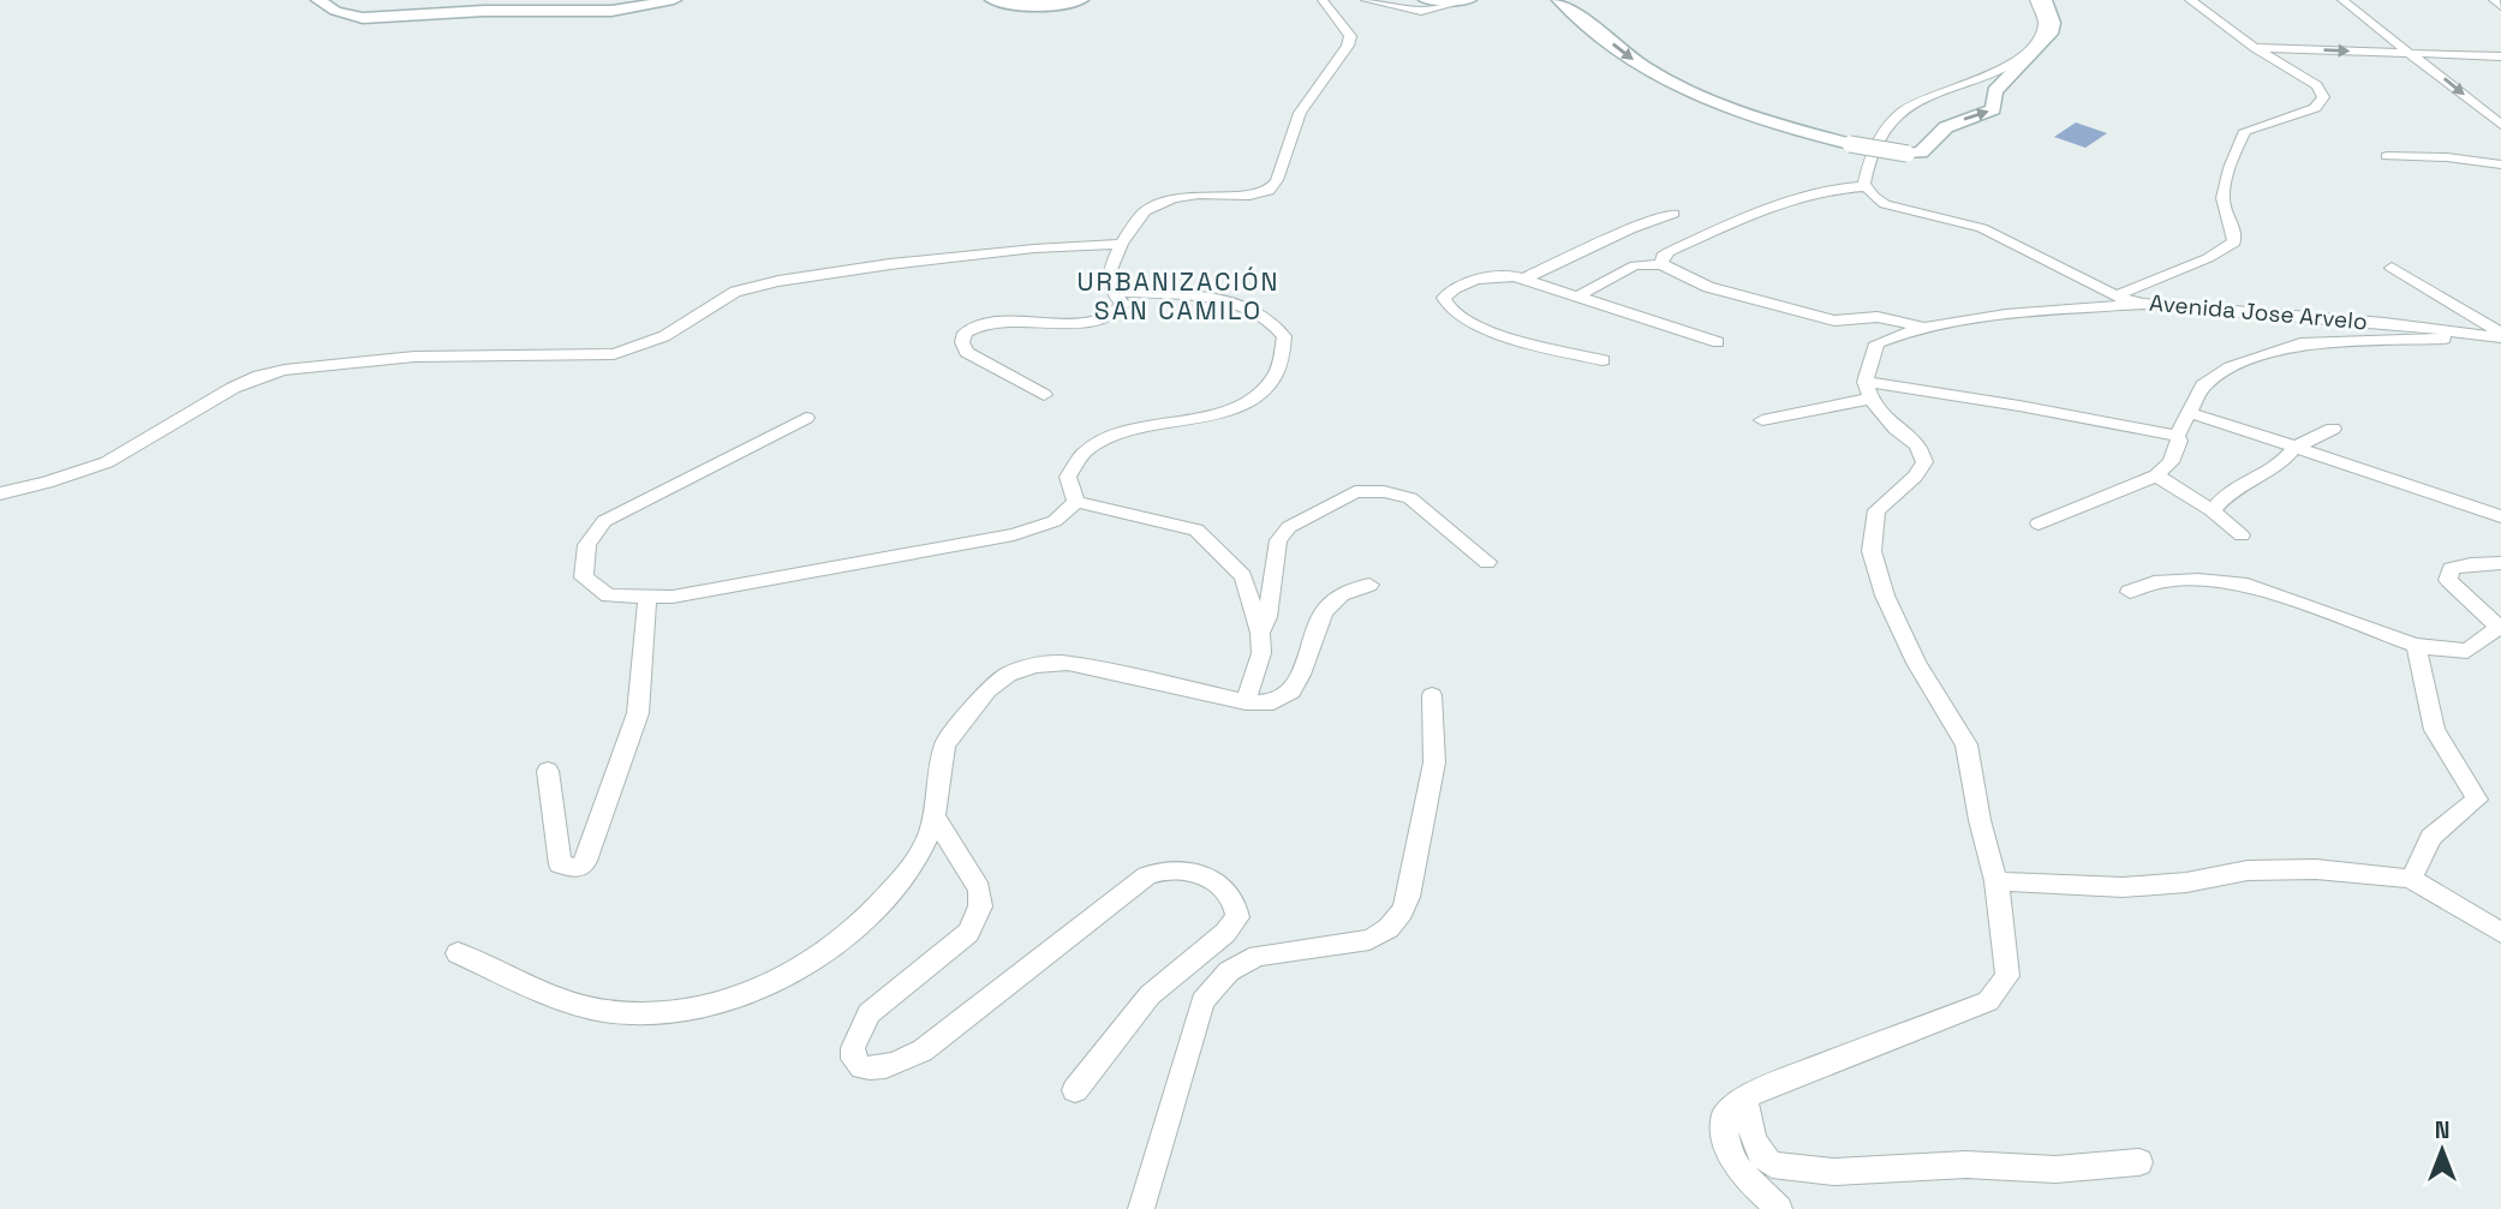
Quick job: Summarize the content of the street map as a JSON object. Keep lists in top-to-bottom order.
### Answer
{
  "streets": {
    "street": ["Avenida Jose Arvelo"]
  },
  "districts": ["URBANIZACIÓN SAN CAMILO"],
  "north": "top"
}
